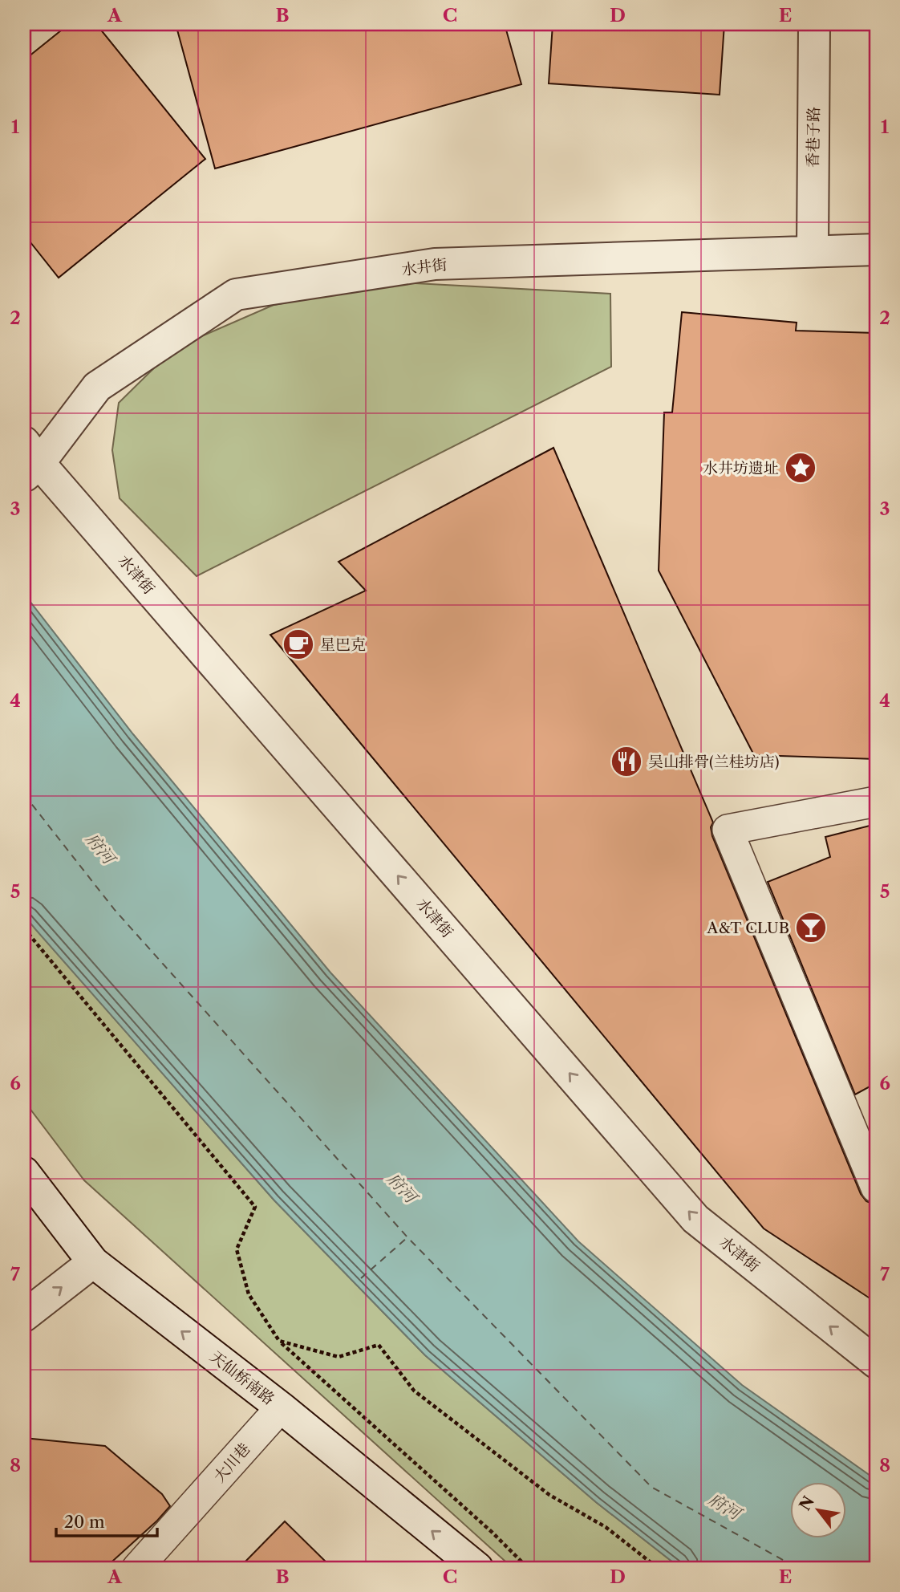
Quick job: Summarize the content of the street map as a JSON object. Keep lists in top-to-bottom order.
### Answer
{
  "streets": {
    "street": [
      "香巷子路",
      "水井街",
      "水津街",
      "天仙桥南路",
      "大川巷"
    ]
  },
  "crossings": [
    ["香巷子路", "水井街"],
    ["水井街", "水津街"],
    ["天仙桥南路", "大川巷"]
  ],
  "one_way": ["水津街", "天仙桥南路"],
  "water": ["府河"],
  "places": {
    "place": ["水井坊遗址"],
    "cafe": ["星巴克"],
    "restaurant": ["吴山排骨(兰桂坊店)"],
    "bar": ["A&T CLUB"]
  },
  "scale_bar": "20 m",
  "north": "top left",
  "grid": {
    "columns": [
      "A",
      "B",
      "C",
      "D",
      "E"
    ],
    "rows": [
      "1",
      "2",
      "3",
      "4",
      "5",
      "6",
      "7",
      "8"
    ]
  }
}
